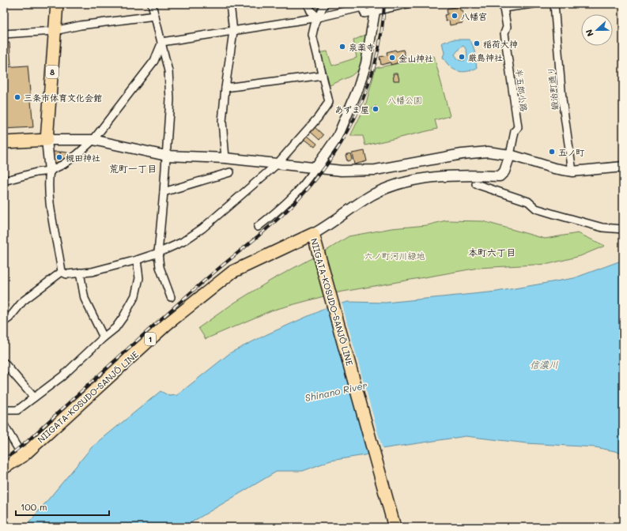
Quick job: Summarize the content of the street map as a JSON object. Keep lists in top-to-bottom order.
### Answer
{
  "streets": {
    "main road": ["8", "NIIGATA-KOSUDO-SANJŌ LINE", "1"],
    "street": ["鍛治町通り", "半五郎小路"]
  },
  "districts": ["荒町一丁目", "本町六丁目"],
  "water": ["信濃川", "Shinano River"],
  "parks": ["八幡公園", "六ノ町河川緑地"],
  "places": [
    "八幡宮",
    "稲荷大神",
    "泉薬寺",
    "厳島神社",
    "金山神社",
    "三条市体育文化会館",
    "あずま屋",
    "五ノ町",
    "槻田神社"
  ],
  "scale_bar": "100 m",
  "north": "left"
}
